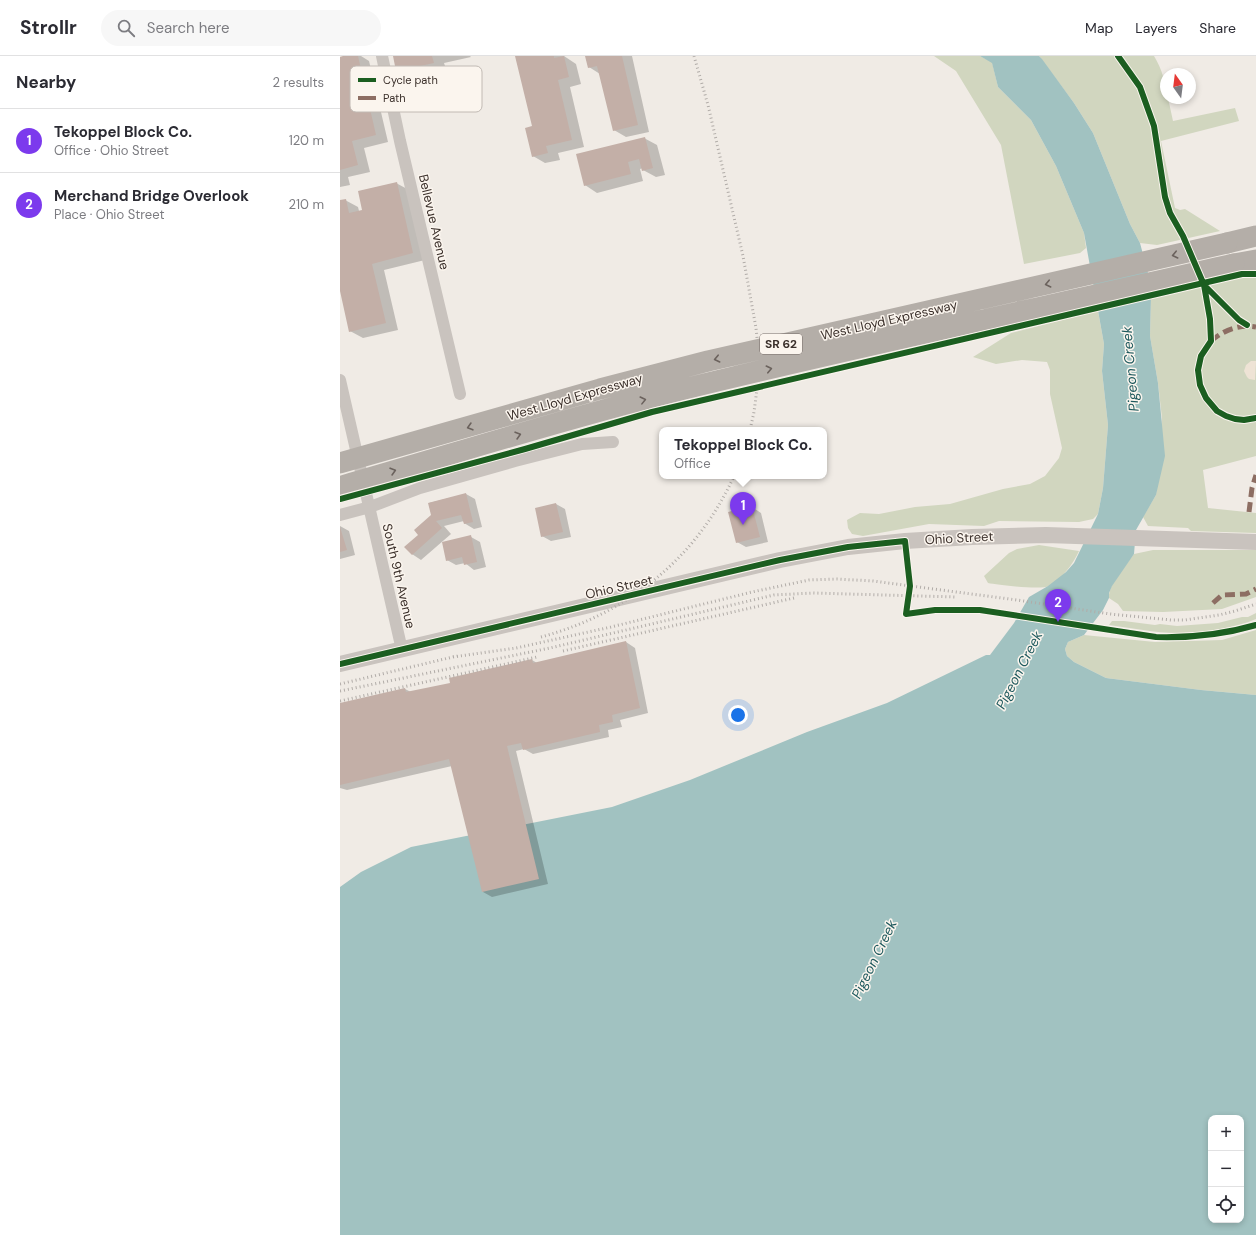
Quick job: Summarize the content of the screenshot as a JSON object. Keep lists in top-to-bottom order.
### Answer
{
  "streets": {
    "highway": ["West Lloyd Expressway", "SR 62"],
    "street": ["Bellevue Avenue", "Ohio Street", "South 9th Avenue"]
  },
  "crossings": [
    ["Ohio Street", "South 9th Avenue"]
  ],
  "water": ["Pigeon Creek"],
  "legend": ["Cycle path", "Path"],
  "north": "top",
  "page": {
    "header": "Strollr",
    "search": "Search here",
    "nav": ["Map", "Layers", "Share"],
    "heading": ["Nearby", "2 results"],
    "list": [
      {
        "mark": "1",
        "name": "Tekoppel Block Co.",
        "note": "Office · Ohio Street",
        "value": "120 m"
      },
      {
        "mark": "2",
        "name": "Merchand Bridge Overlook",
        "note": "Place · Ohio Street",
        "value": "210 m"
      }
    ],
    "popup": ["Tekoppel Block Co.", "Office"],
    "pins": ["1", "2"],
    "map_buttons": ["+", "−"]
  }
}
